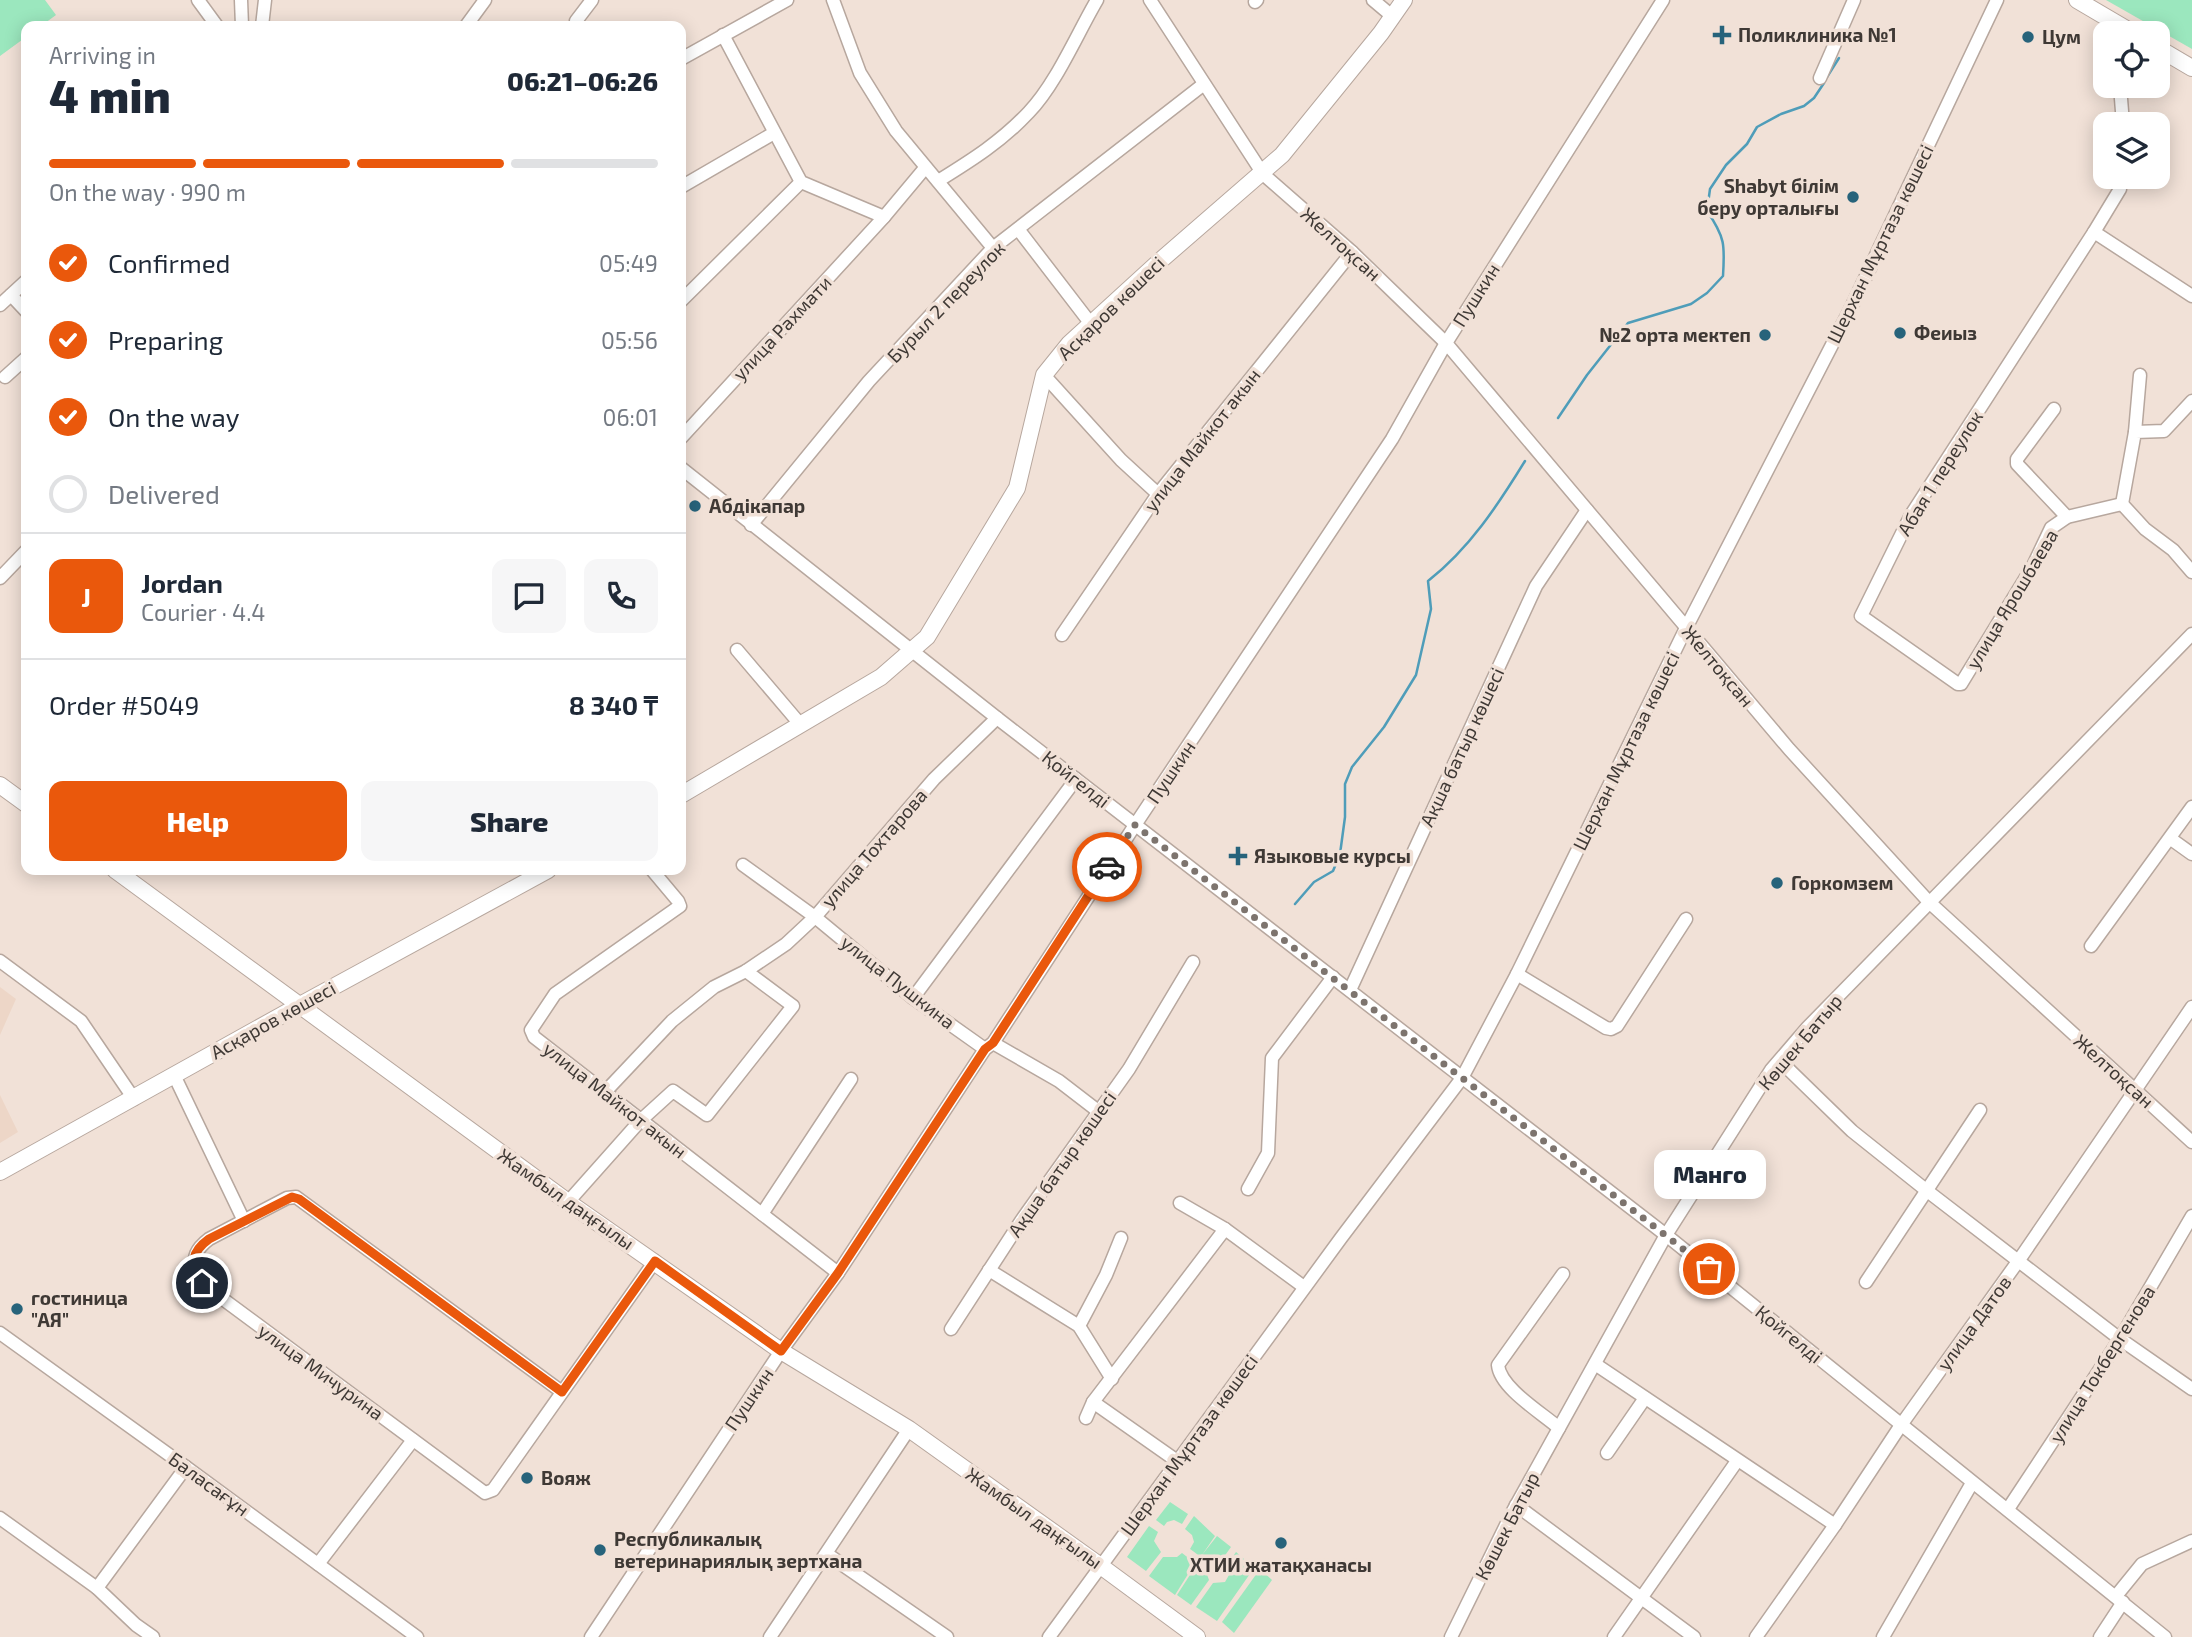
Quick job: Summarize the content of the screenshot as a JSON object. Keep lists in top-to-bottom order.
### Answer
{
  "streets": {
    "main road": ["Асқаров көшесі", "Жамбыл даңғылы"],
    "street": [
      "Желтоқсан",
      "Шерхан Мұртаза көшесі",
      "Пушкин",
      "Бурыл 2 переулок",
      "улица Рахмати",
      "улица Майкот акын",
      "Абая 1 переулок",
      "улица Ярошбаева",
      "Ақша батыр көшесі",
      "Қойгелді",
      "улица Тохтарова",
      "улица Пушкина",
      "Көшек Батыр",
      "улица Датов",
      "улица Токбергенова",
      "улица Мичурина",
      "Баласағұн"
    ]
  },
  "crossings": [
    ["Желтоқсан", "Шерхан Мұртаза көшесі"],
    ["Желтоқсан", "Пушкин"],
    ["Желтоқсан", "Бурыл 2 переулок"],
    ["Желтоқсан", "Асқаров көшесі"],
    ["Желтоқсан", "улица Майкот акын"],
    ["Желтоқсан", "Ақша батыр көшесі"],
    ["Желтоқсан", "Көшек Батыр"],
    ["Желтоқсан", "улица Датов"],
    ["Шерхан Мұртаза көшесі", "Қойгелді"],
    ["Шерхан Мұртаза көшесі", "Жамбыл даңғылы"],
    ["Пушкин", "улица Майкот акын"],
    ["Пушкин", "Қойгелді"],
    ["Пушкин", "улица Пушкина"],
    ["Пушкин", "Жамбыл даңғылы"],
    ["Бурыл 2 переулок", "Қойгелді"],
    ["Асқаров көшесі", "Қойгелді"],
    ["Асқаров көшесі", "Жамбыл даңғылы"],
    ["улица Майкот акын", "улица Тохтарова"],
    ["Абая 1 переулок", "улица Ярошбаева"],
    ["Ақша батыр көшесі", "Қойгелді"],
    ["Ақша батыр көшесі", "улица Пушкина"],
    ["Қойгелді", "улица Тохтарова"],
    ["Қойгелді", "Көшек Батыр"],
    ["Қойгелді", "улица Датов"],
    ["Қойгелді", "улица Токбергенова"],
    ["улица Тохтарова", "улица Пушкина"],
    ["Жамбыл даңғылы", "улица Мичурина"]
  ],
  "places": {
    "health": ["Поликлиника №1", "Языковые курсы"],
    "other": [
      "Цум",
      "Shabyt білім беру орталығы",
      "Феиыз",
      "№2 орта мектеп",
      "Абдiкапар",
      "Горкомзем",
      "Манго",
      "гостиница \"АЯ\"",
      "Вояж",
      "ХТИИ жатақханасы",
      "Республикалық ветеринариялық зертхана"
    ]
  },
  "page": {
    "heading": ["4 min", "Arriving in", "06:21–06:26"],
    "panel": [
      "Jordan",
      "Courier · 4.4",
      "Order #5049",
      "8 340 ₸"
    ],
    "bar": "On the way · 990 m",
    "list": [
      ["Confirmed", "05:49"],
      ["Preparing", "05:56"],
      ["On the way", "06:01"],
      "Delivered"
    ],
    "round": "J",
    "buttons": ["Help", "Share"],
    "bubble": "Манго"
  }
}
